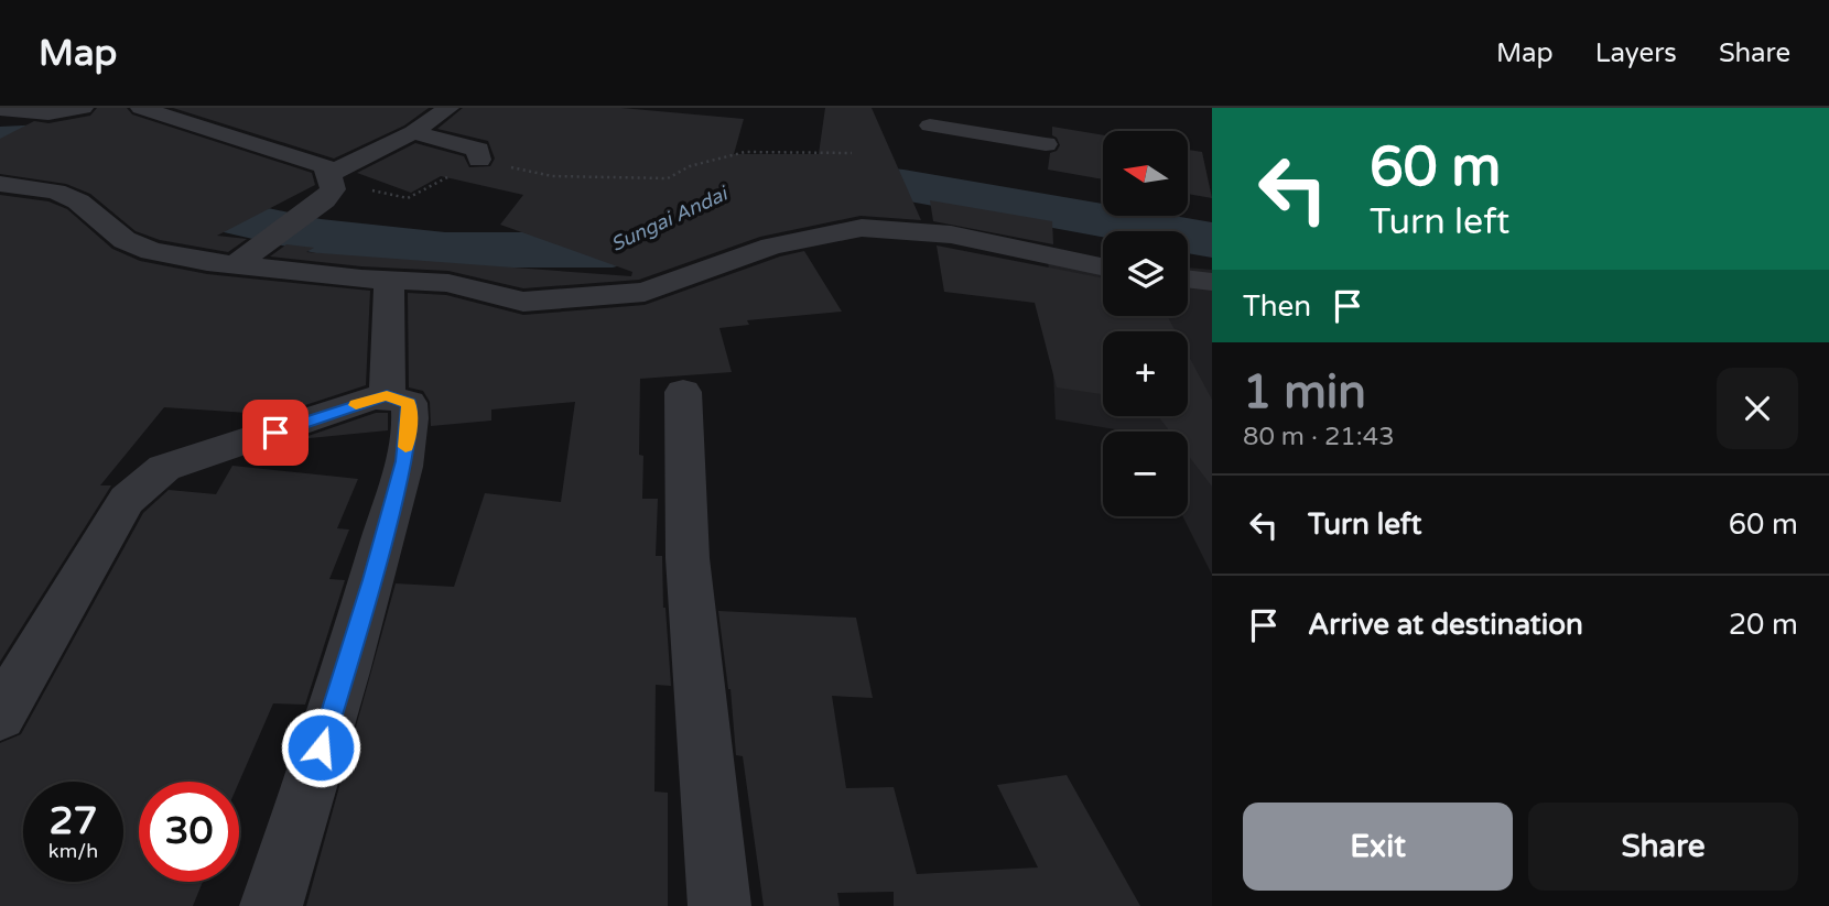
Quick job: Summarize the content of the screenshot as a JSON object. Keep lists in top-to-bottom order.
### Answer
{
  "water": ["Sungai Andai"],
  "north": "left",
  "page": {
    "header": "Map",
    "nav": ["Map", "Layers", "Share"],
    "turn": ["60 m", "Turn left"],
    "map_buttons": ["+", "−"],
    "then": "Then",
    "heading": ["1 min", "80 m · 21:43"],
    "list": [
      {
        "name": "Turn left",
        "value": "60 m"
      },
      {
        "name": "Arrive at destination",
        "value": "20 m"
      }
    ],
    "speed": "27 km/h",
    "limit": "30",
    "buttons": ["Exit", "Share"]
  }
}
